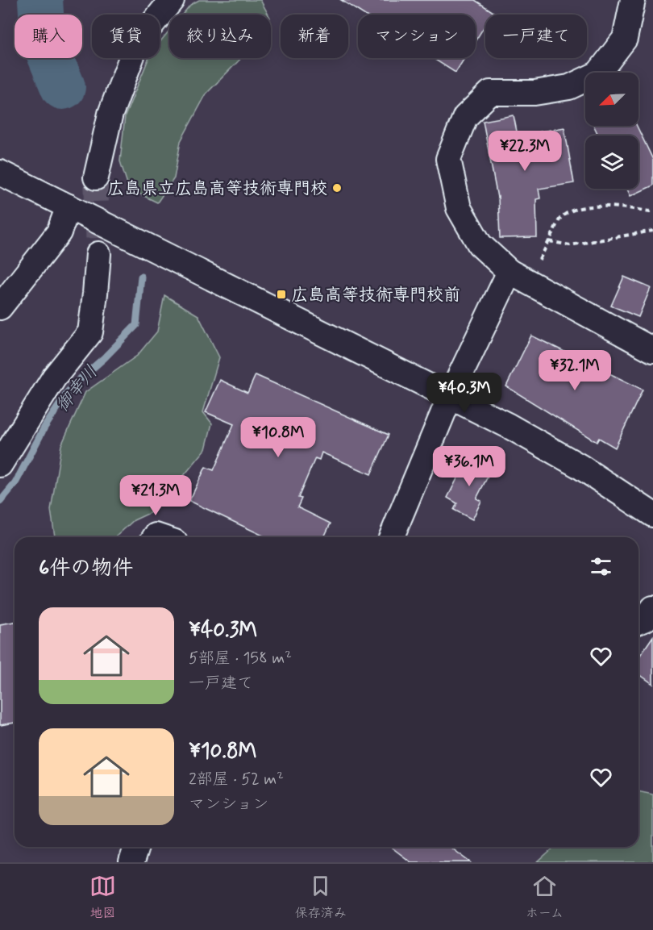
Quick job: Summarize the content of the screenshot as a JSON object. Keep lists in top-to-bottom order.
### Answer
{
  "water": ["御幸川"],
  "places": {
    "other": ["広島県立広島高等技術専門校"],
    "transit": ["広島高等技術専門校前"]
  },
  "north": "bottom left",
  "page": {
    "chip": [
      "購入",
      "賃貸",
      "絞り込み",
      "新着",
      "マンション",
      "一戸建て"
    ],
    "price": [
      "¥22.3M",
      "¥32.1M",
      "¥40.3M",
      "¥10.8M",
      "¥36.1M",
      "¥21.3M"
    ],
    "heading": "6件の物件",
    "list": [
      {
        "name": "¥40.3M",
        "note": "5部屋 · 158 m² · 一戸建て"
      },
      {
        "name": "¥10.8M",
        "note": "2部屋 · 52 m² · マンション"
      }
    ],
    "tabs": ["地図", "保存済み", "ホーム"]
  }
}
